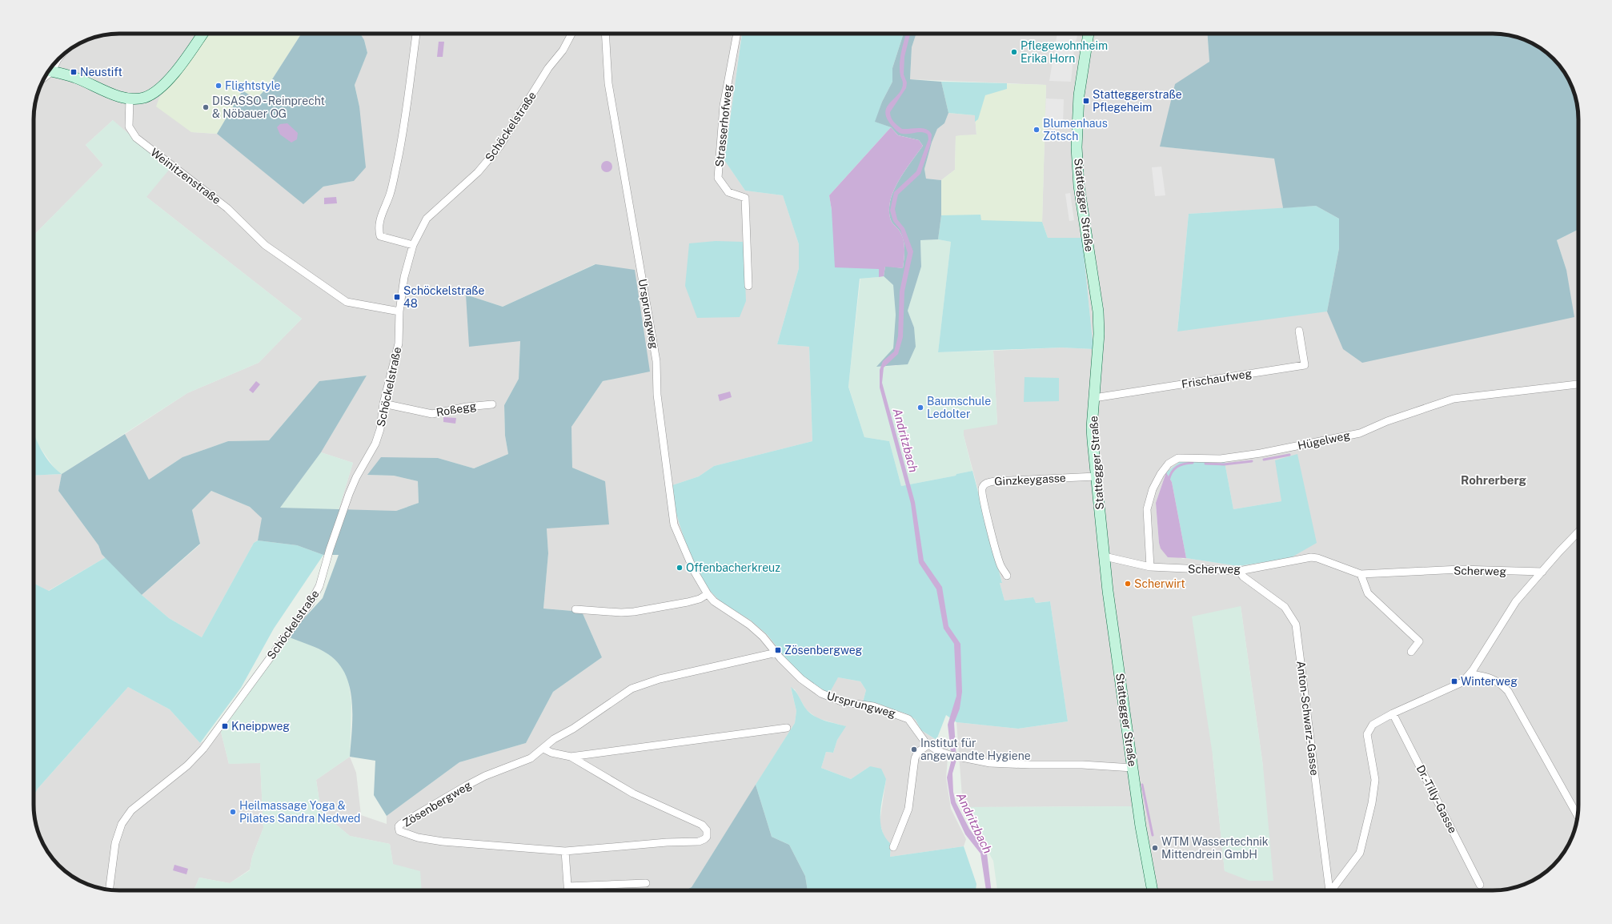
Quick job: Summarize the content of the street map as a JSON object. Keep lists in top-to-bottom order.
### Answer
{
  "streets": {
    "main road": ["Stattegger Straße"],
    "street": [
      "Strasserhofweg",
      "Schöckelstraße",
      "Weinitzenstraße",
      "Ursprungweg",
      "Frischaufweg",
      "Roßegg",
      "Hügelweg",
      "Ginzkeygasse",
      "Scherweg",
      "Anton-Schwarz-Gasse",
      "Dr.-Tilly-Gasse",
      "Zösenbergweg"
    ]
  },
  "crossings": [
    ["Schöckelstraße", "Weinitzenstraße"],
    ["Schöckelstraße", "Roßegg"],
    ["Stattegger Straße", "Ursprungweg"],
    ["Stattegger Straße", "Frischaufweg"],
    ["Stattegger Straße", "Ginzkeygasse"],
    ["Stattegger Straße", "Scherweg"],
    ["Ursprungweg", "Zösenbergweg"],
    ["Hügelweg", "Scherweg"],
    ["Scherweg", "Anton-Schwarz-Gasse"]
  ],
  "districts": ["Rohrerberg"],
  "water": ["Andritzbach"],
  "places": {
    "other": [
      "Pflegewohnheim Erika Horn",
      "Flightstyle",
      "DISASSO - Reinprecht & Nöbauer OG",
      "Blumenhaus Zötsch",
      "Baumschule Ledolter",
      "Offenbacherkreuz",
      "Scherwirt",
      "Institut für angewandte Hygiene",
      "Heilmassage Yoga & Pilates Sandra Nedwed",
      "WTM Wassertechnik Mittendrein GmbH"
    ],
    "transit": [
      "Neustift",
      "Statteggerstraße Pflegeheim",
      "Schöckelstraße 48",
      "Zösenbergweg",
      "Winterweg",
      "Kneippweg"
    ]
  }
}
